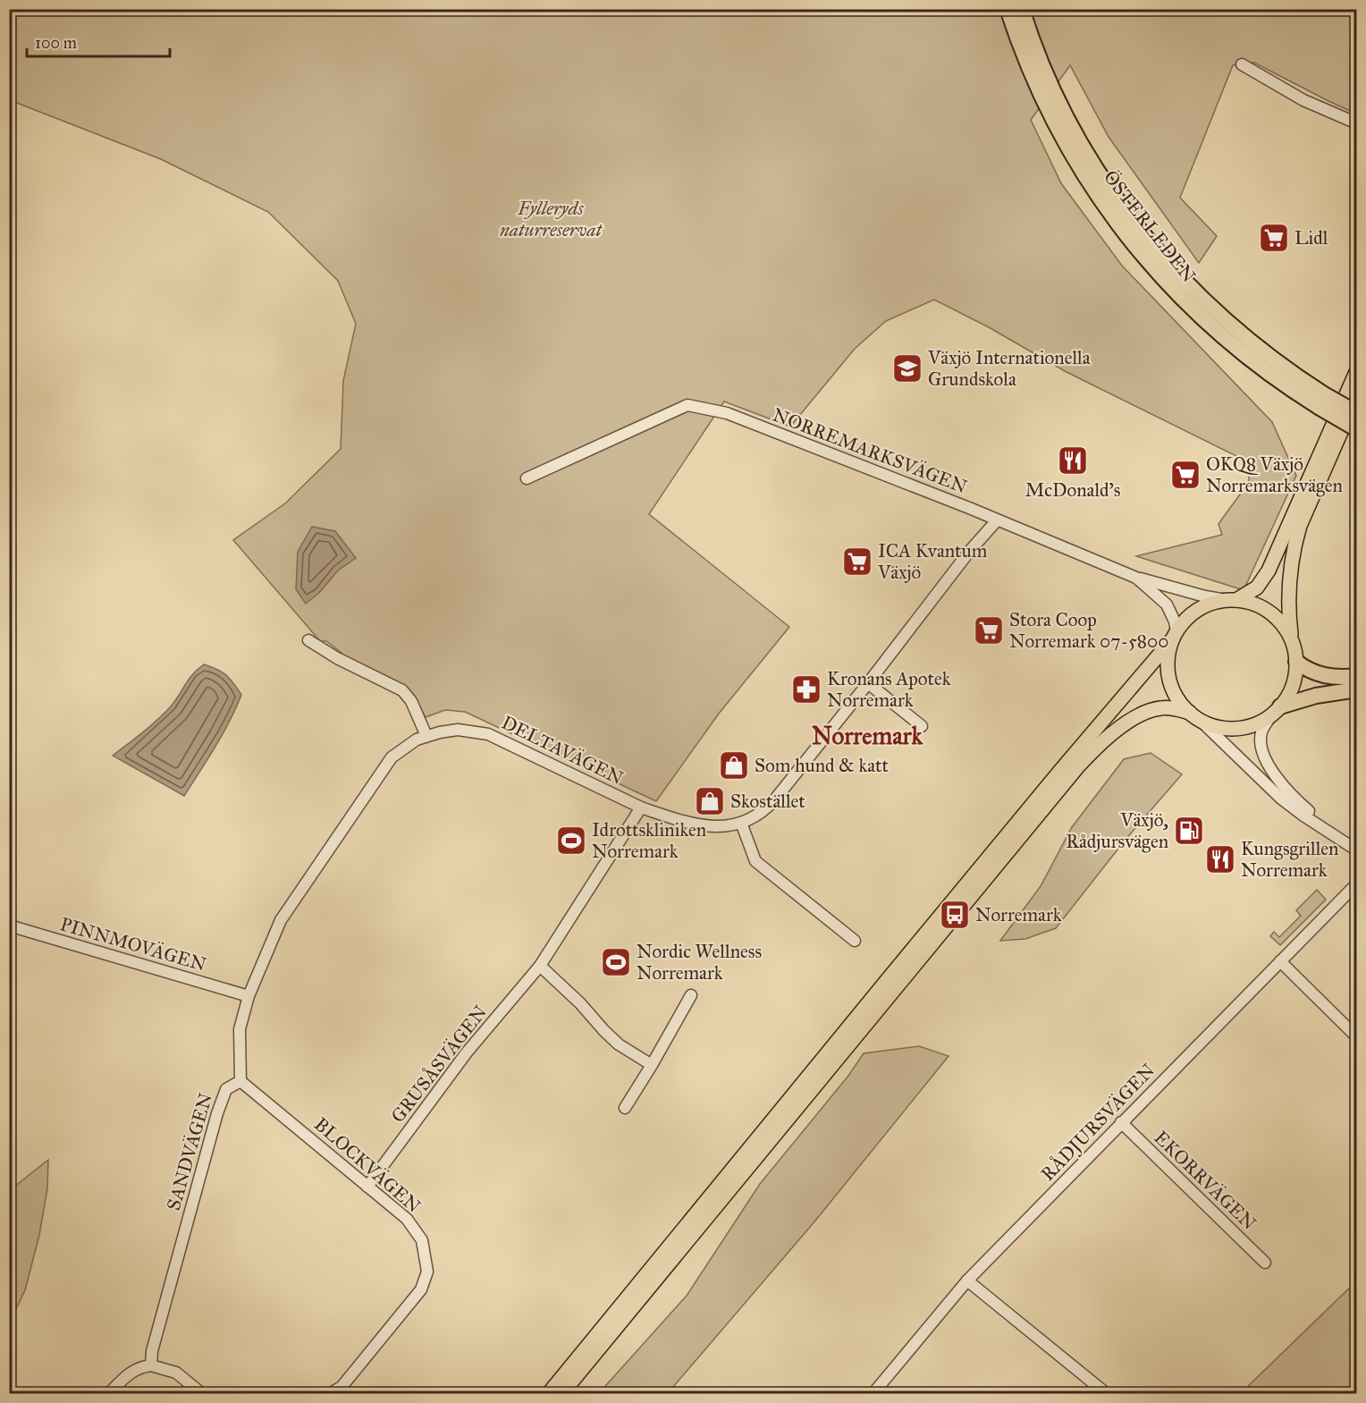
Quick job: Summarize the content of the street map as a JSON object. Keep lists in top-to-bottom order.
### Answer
{
  "streets": {
    "highway": ["ÖSTERLEDEN"],
    "street": [
      "NORREMARKSVÄGEN",
      "DELTAVÄGEN",
      "PINNMOVÄGEN",
      "GRUSÅSVÄGEN",
      "RÅDJURSVÄGEN",
      "SANDVÄGEN",
      "BLOCKVÄGEN",
      "EKORRVÄGEN"
    ]
  },
  "crossings": [
    ["NORREMARKSVÄGEN", "DELTAVÄGEN"],
    ["DELTAVÄGEN", "GRUSÅSVÄGEN"],
    ["GRUSÅSVÄGEN", "BLOCKVÄGEN"],
    ["RÅDJURSVÄGEN", "EKORRVÄGEN"],
    ["SANDVÄGEN", "BLOCKVÄGEN"]
  ],
  "districts": ["Norremark"],
  "parks": ["Fylleryds naturreservat"],
  "places": {
    "supermarket": [
      "Lidl",
      "OKQ8 Växjö Norremarksvägen",
      "ICA Kvantum Växjö",
      "Stora Coop Norremark 07-5800"
    ],
    "school or university": ["Växjö Internationella Grundskola"],
    "restaurant": ["McDonald's", "Kungsgrillen Norremark"],
    "pharmacy": ["Kronans Apotek Norremark"],
    "shop": ["Som hund & katt", "Skostället"],
    "fuel station": ["Växjö, Rådjursvägen"],
    "sports": ["Idrottskliniken Norremark", "Nordic Wellness Norremark"],
    "bus stop": ["Norremark"]
  },
  "scale_bar": "100 m"
}
